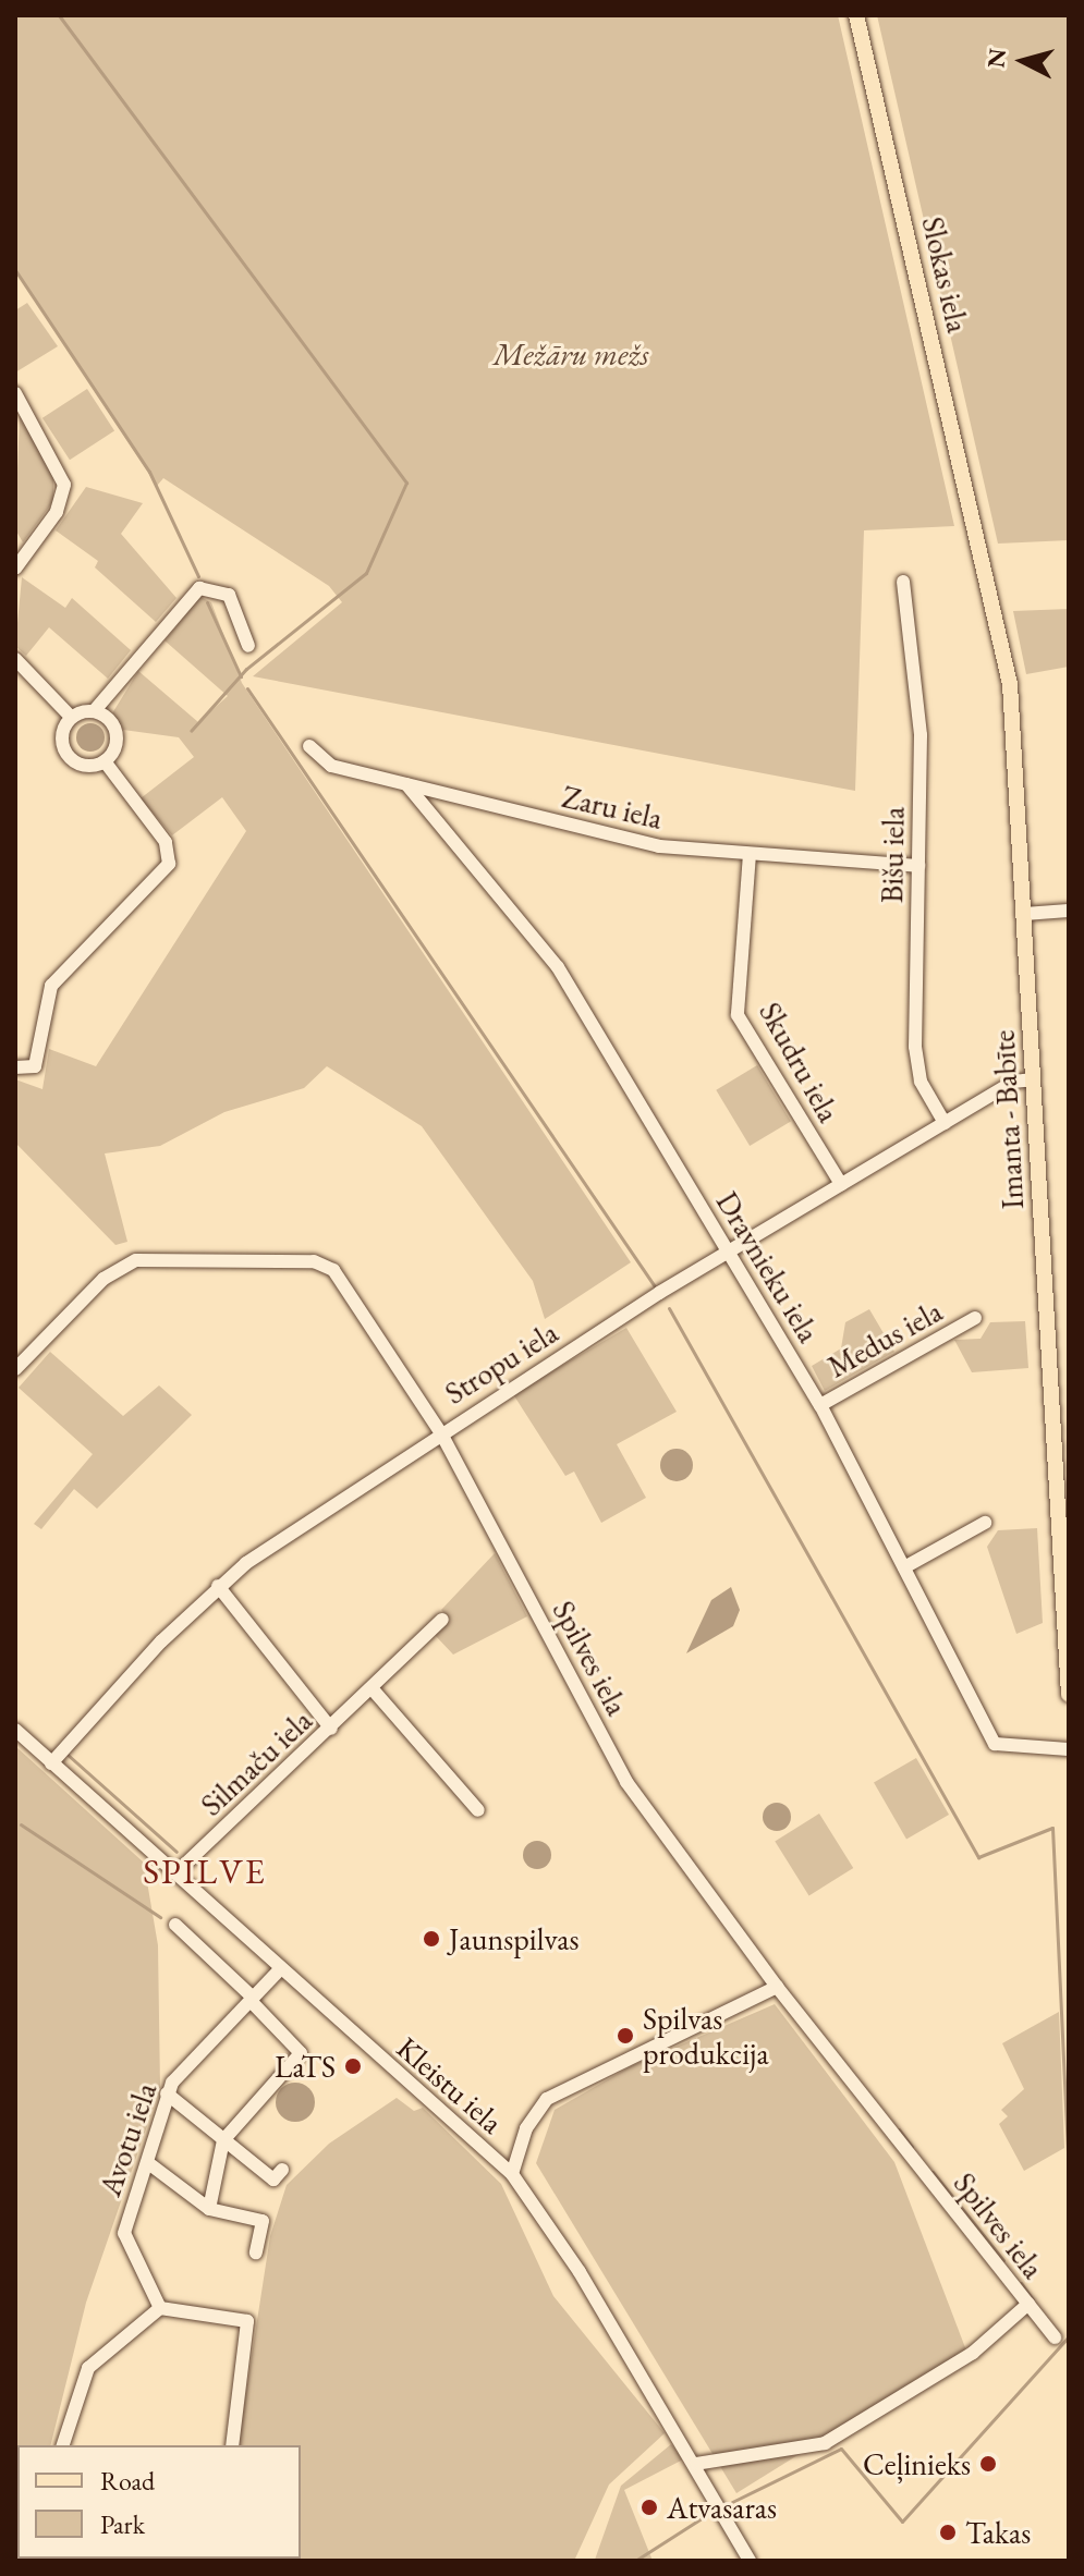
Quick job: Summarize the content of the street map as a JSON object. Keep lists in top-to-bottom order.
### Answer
{
  "streets": {
    "main road": ["Slokas iela", "Imanta - Babīte"],
    "street": [
      "Zaru iela",
      "Bišu iela",
      "Skudru iela",
      "Dravnieku iela",
      "Medus iela",
      "Stropu iela",
      "Spilves iela",
      "Silmaču iela",
      "Kleistu iela",
      "Avotu iela"
    ]
  },
  "crossings": [
    ["Slokas iela", "Imanta - Babīte"],
    ["Zaru iela", "Bišu iela"],
    ["Zaru iela", "Skudru iela"],
    ["Zaru iela", "Dravnieku iela"],
    ["Bišu iela", "Stropu iela"],
    ["Skudru iela", "Stropu iela"],
    ["Imanta - Babīte", "Stropu iela"],
    ["Dravnieku iela", "Medus iela"],
    ["Dravnieku iela", "Stropu iela"],
    ["Stropu iela", "Spilves iela"],
    ["Stropu iela", "Kleistu iela"],
    ["Silmaču iela", "Kleistu iela"],
    ["Kleistu iela", "Avotu iela"]
  ],
  "districts": ["SPILVE"],
  "parks": ["Mežāru mežs"],
  "places": [
    "Jaunspilvas",
    "Spilvas produkcija",
    "LaTS",
    "Ceļinieks",
    "Atvasaras",
    "Takas"
  ],
  "legend": ["Road", "Park"],
  "north": "left"
}
